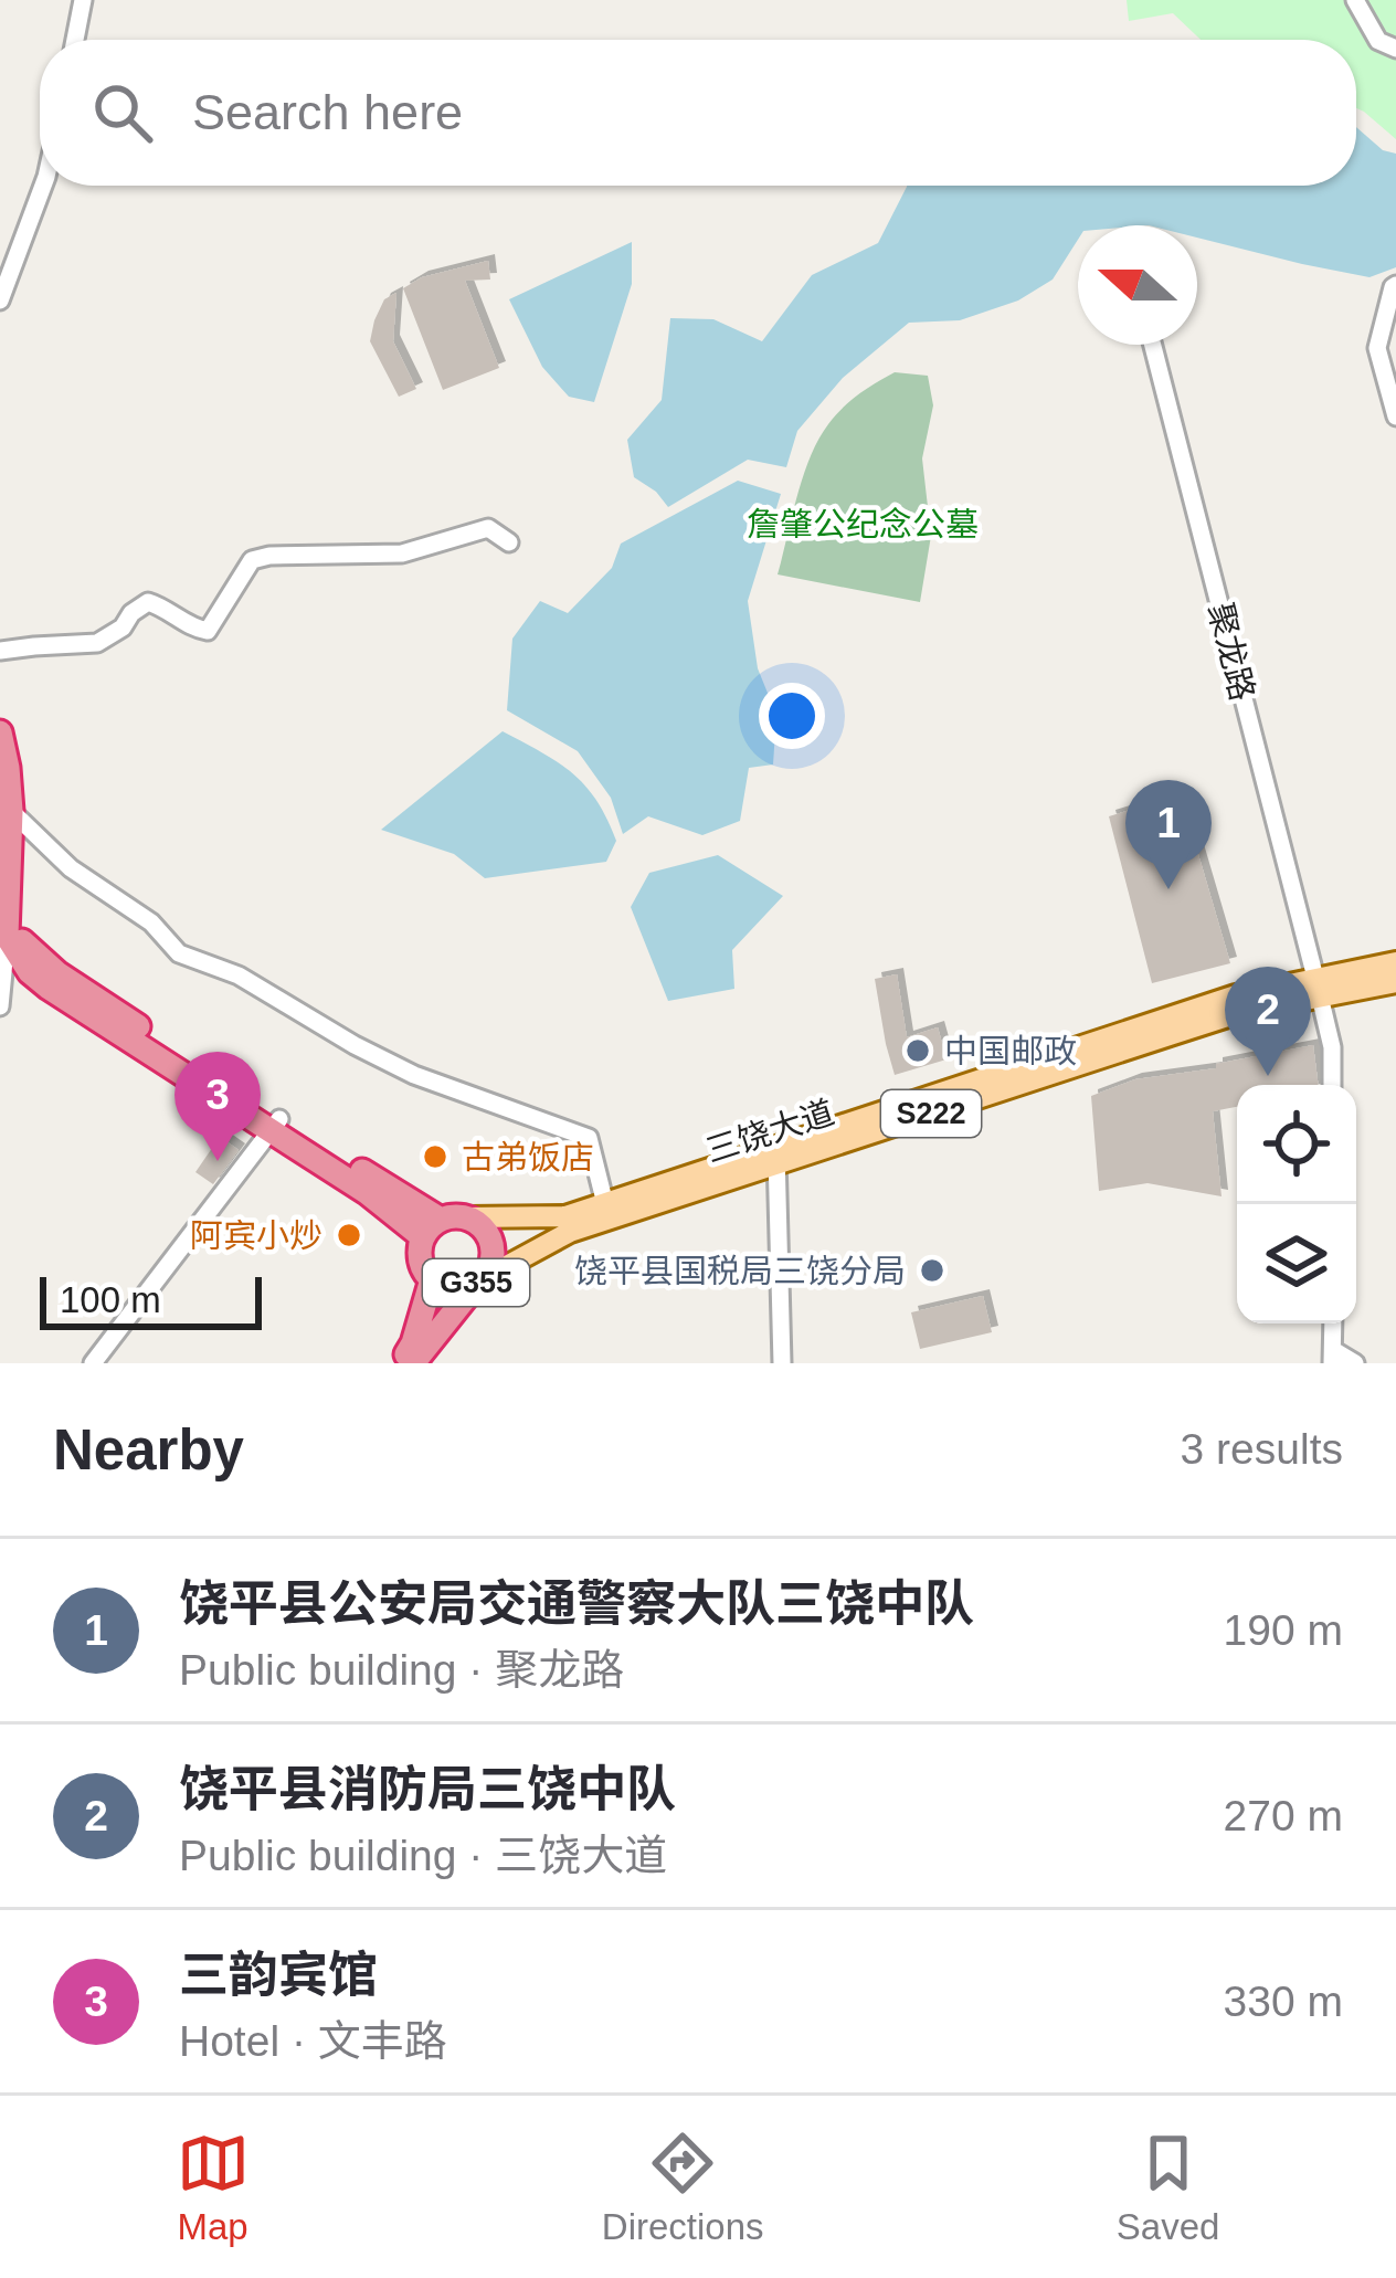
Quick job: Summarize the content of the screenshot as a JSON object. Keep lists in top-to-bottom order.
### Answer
{
  "streets": {
    "highway": ["G355"],
    "main road": ["S222", "三饶大道"],
    "street": ["聚龙路"]
  },
  "crossings": [
    ["聚龙路", "三饶大道"],
    ["三饶大道", "G355"]
  ],
  "parks": ["詹肇公纪念公墓"],
  "places": [
    "中国邮政",
    "古弟饭店",
    "阿宾小炒",
    "饶平县国税局三饶分局"
  ],
  "scale_bar": "100 m",
  "north": "left",
  "page": {
    "search": "Search here",
    "pins": ["1", "2", "3"],
    "scale": "100 m",
    "heading": ["Nearby", "3 results"],
    "list": [
      {
        "mark": "1",
        "name": "饶平县公安局交通警察大队三饶中队",
        "note": "Public building · 聚龙路",
        "value": "190 m"
      },
      {
        "mark": "2",
        "name": "饶平县消防局三饶中队",
        "note": "Public building · 三饶大道",
        "value": "270 m"
      },
      {
        "mark": "3",
        "name": "三韵宾馆",
        "note": "Hotel · 文丰路",
        "value": "330 m"
      }
    ],
    "nav": ["Map", "Directions", "Saved"]
  }
}
